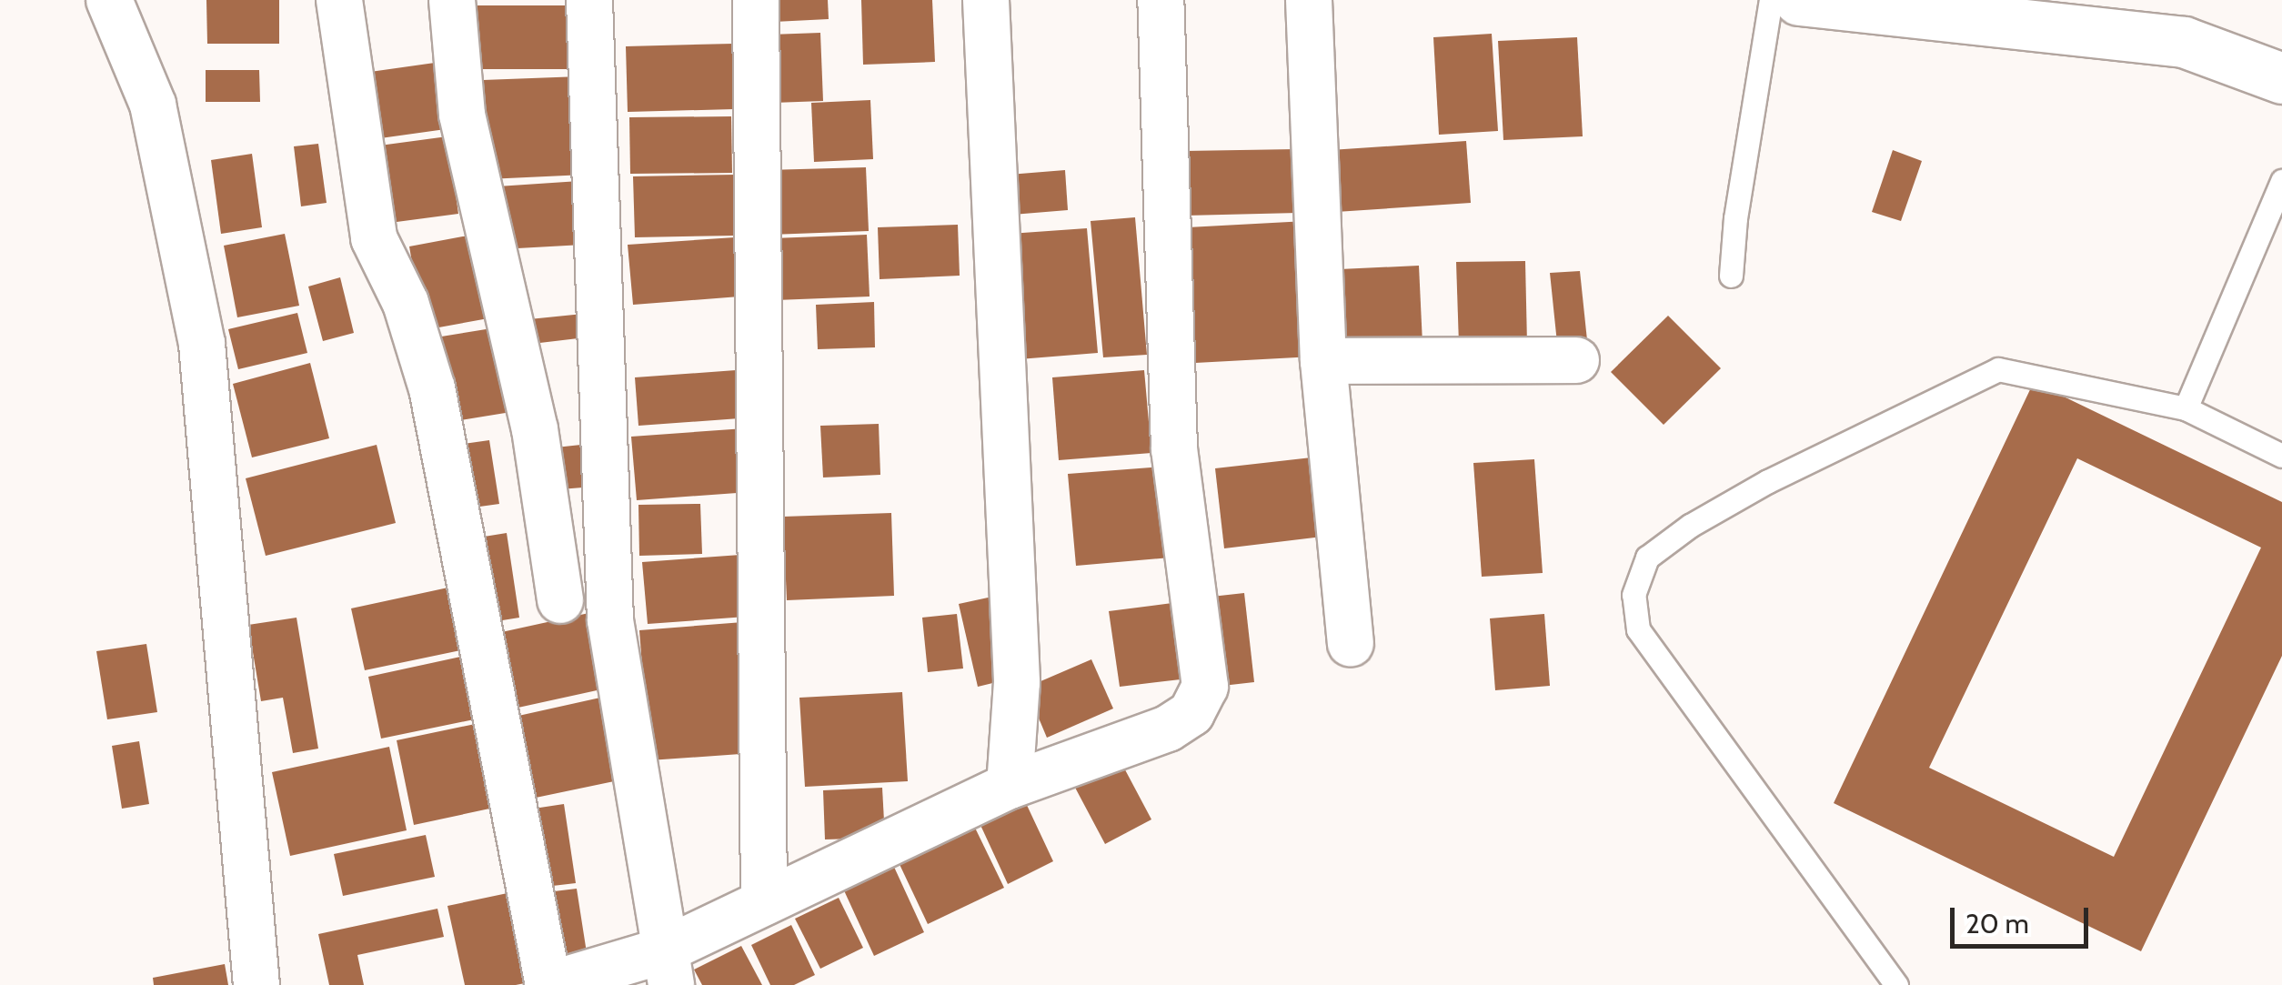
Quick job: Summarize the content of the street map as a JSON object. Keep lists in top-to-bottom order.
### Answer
{
  "scale_bar": "20 m"
}
